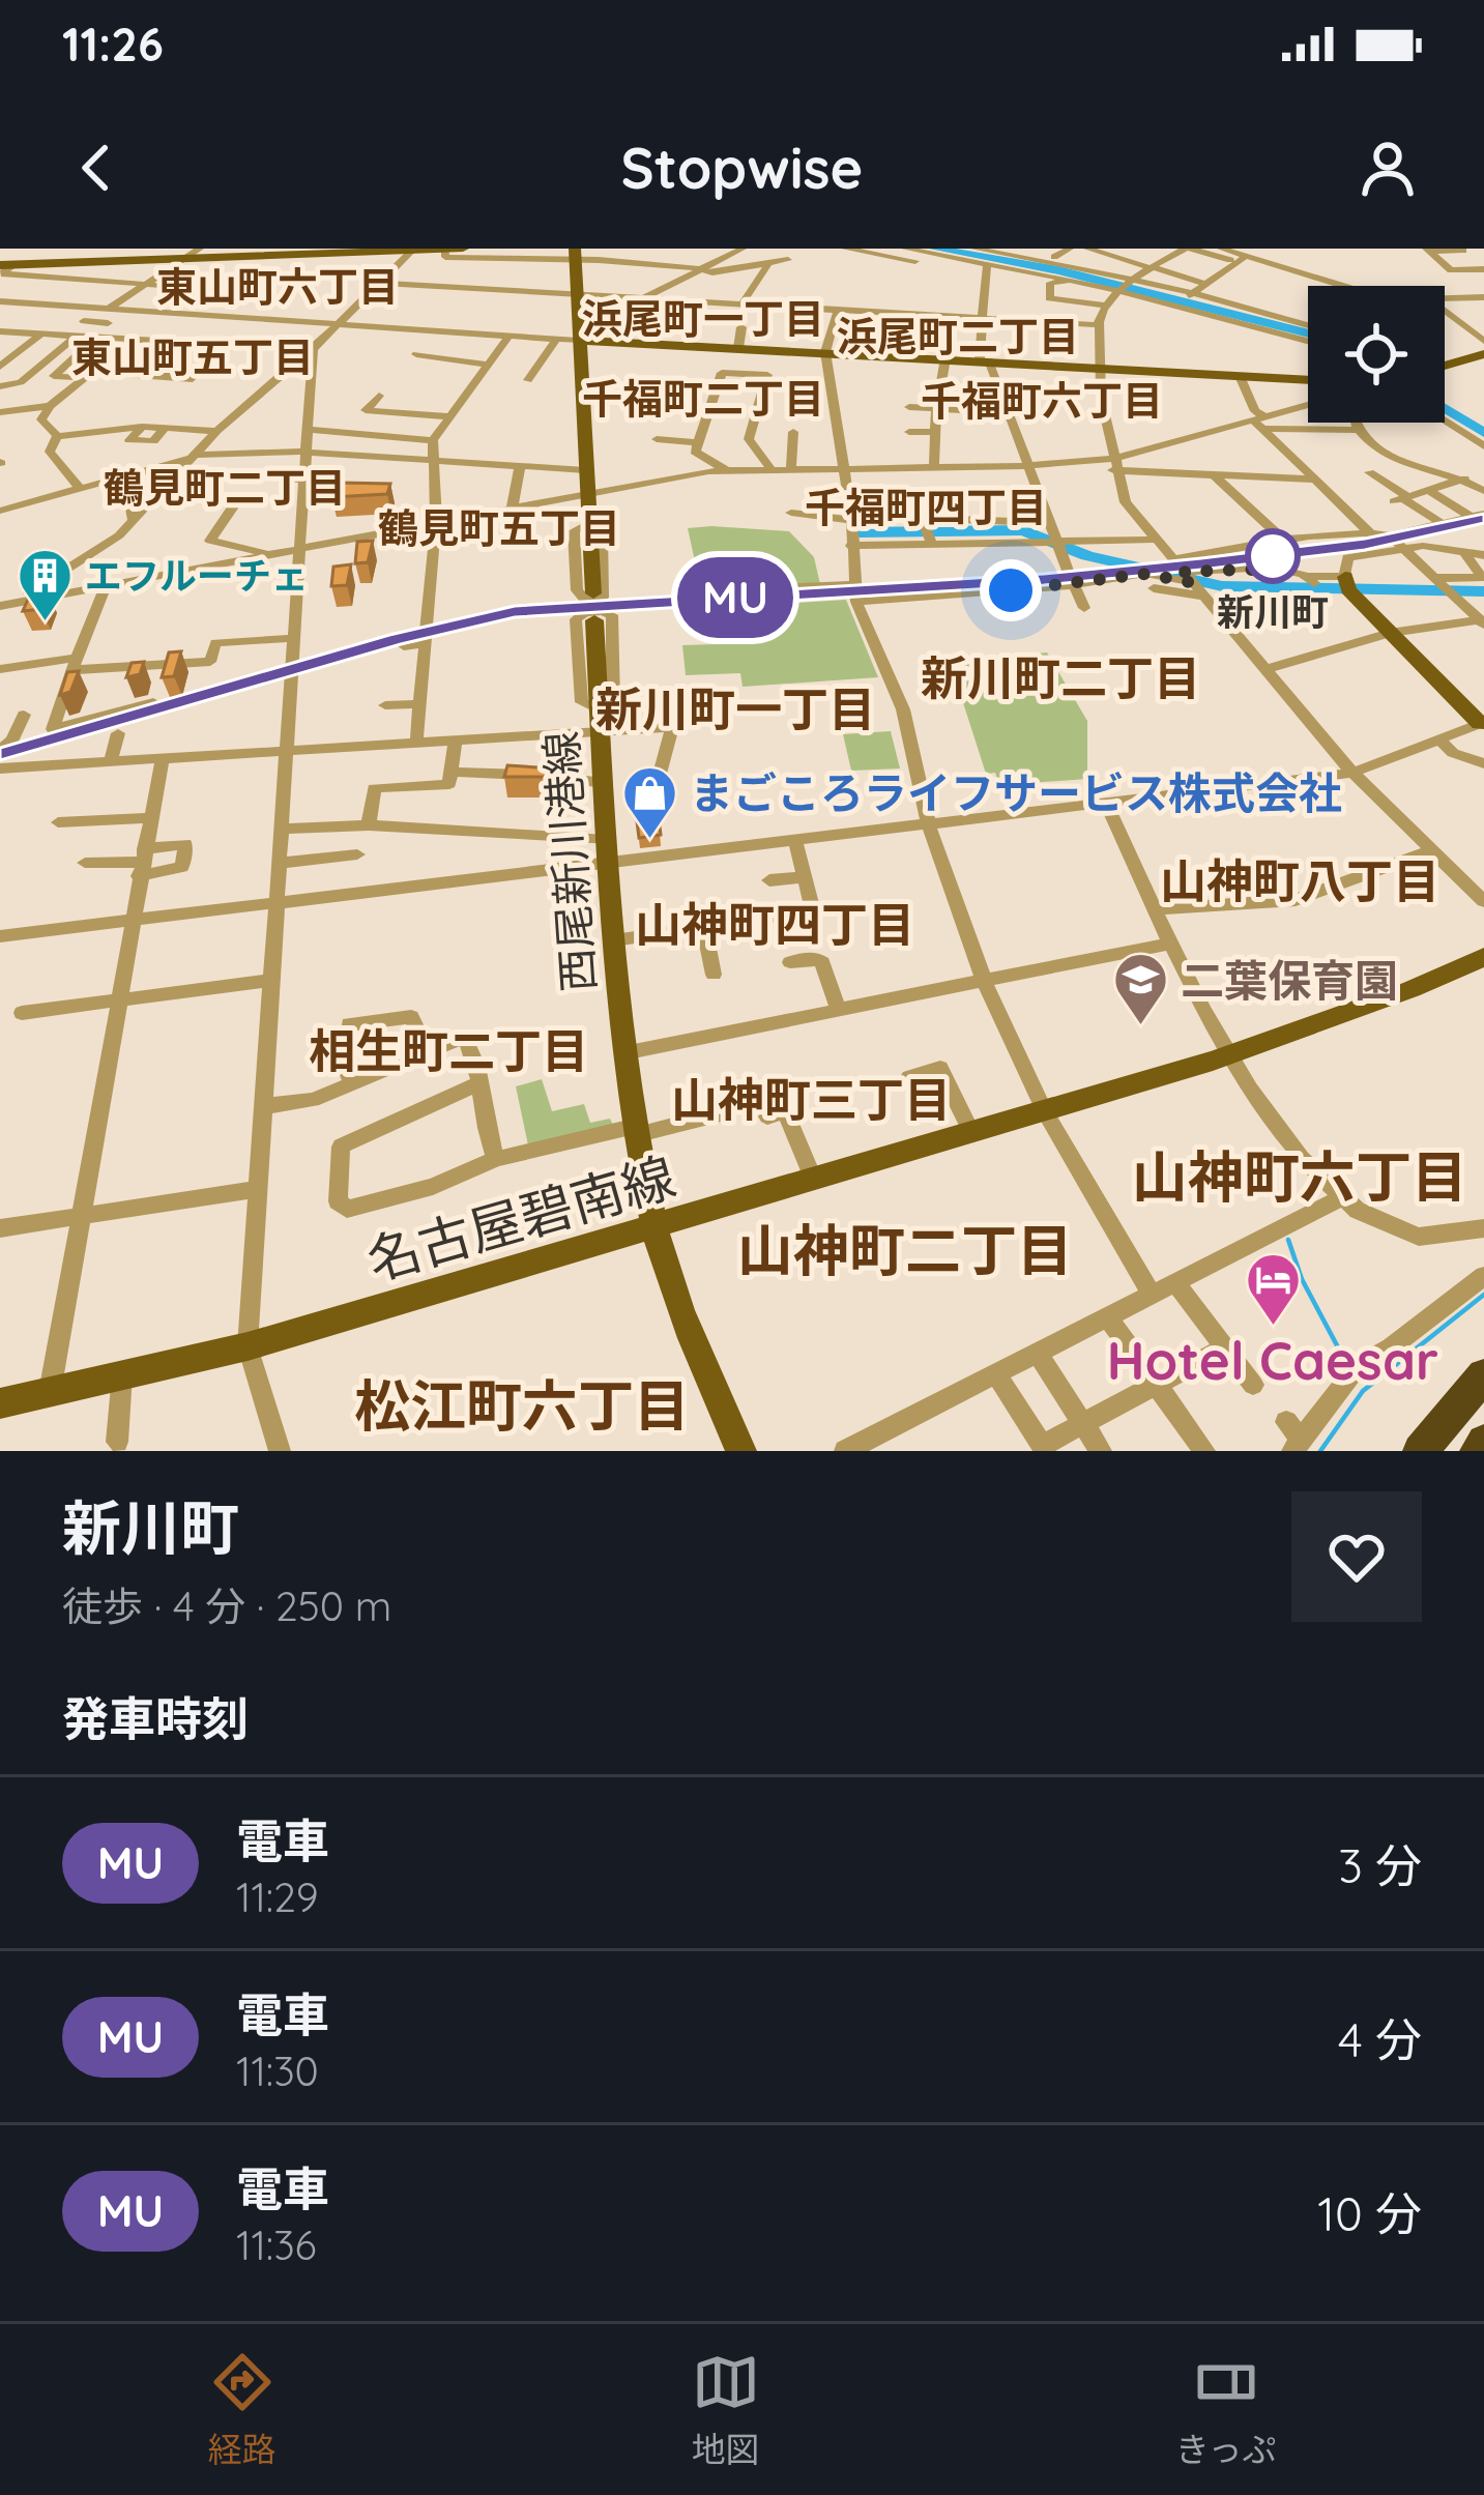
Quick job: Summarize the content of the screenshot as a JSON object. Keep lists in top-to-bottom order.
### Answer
{
  "streets": {
    "main road": ["西尾新川港線", "名古屋碧南線"]
  },
  "crossings": [
    ["西尾新川港線", "名古屋碧南線"]
  ],
  "districts": [
    "東山町六丁目",
    "浜尾町一丁目",
    "浜尾町二丁目",
    "東山町五丁目",
    "千福町二丁目",
    "千福町六丁目",
    "鶴見町二丁目",
    "千福町四丁目",
    "鶴見町五丁目",
    "新川町二丁目",
    "新川町一丁目",
    "山神町八丁目",
    "山神町四丁目",
    "相生町二丁目",
    "山神町三丁目",
    "山神町六丁目",
    "山神町二丁目",
    "松江町六丁目"
  ],
  "places": {
    "other": ["新川町"],
    "building": ["エフルーチェ"],
    "shop": ["まごころライフサービス株式会社"],
    "school or university": ["二葉保育園"],
    "hotel": ["Hotel Caesar"]
  },
  "page": {
    "status": "11:26",
    "header": "Stopwise",
    "on_map": "MU",
    "heading": [
      ["新川町", "徒歩 · 4 分 · 250 m"],
      "発車時刻"
    ],
    "list": [
      {
        "mark": "MU",
        "name": "電車",
        "note": "11:29",
        "value": "3 分"
      },
      {
        "mark": "MU",
        "name": "電車",
        "note": "11:30",
        "value": "4 分"
      },
      {
        "mark": "MU",
        "name": "電車",
        "note": "11:36",
        "value": "10 分"
      }
    ],
    "tabs": ["経路", "地図", "きっぷ"]
  }
}
